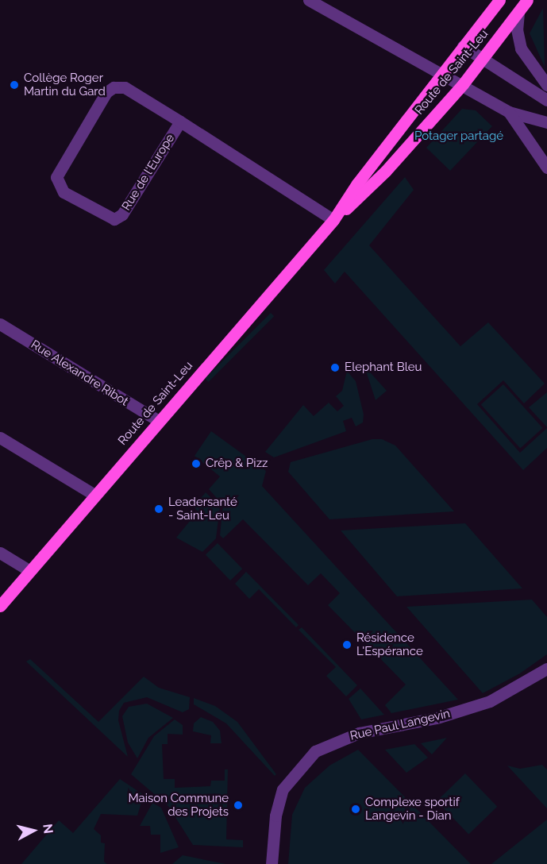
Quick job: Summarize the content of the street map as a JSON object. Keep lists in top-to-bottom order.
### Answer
{
  "streets": {
    "main road": ["Route de Saint-Leu"],
    "street": ["Rue de l'Europe", "Rue Alexandre Ribot", "Rue Paul Langevin"]
  },
  "crossings": [
    ["Route de Saint-Leu", "Rue de l'Europe"],
    ["Route de Saint-Leu", "Rue Alexandre Ribot"]
  ],
  "parks": ["Potager partagé"],
  "places": [
    "Collège Roger Martin du Gard",
    "Elephant Bleu",
    "Crêp & Pizz",
    "Leadersanté - Saint-Leu",
    "Résidence L'Espérance",
    "Maison Commune des Projets",
    "Complexe sportif Langevin - Dian"
  ],
  "north": "right"
}
